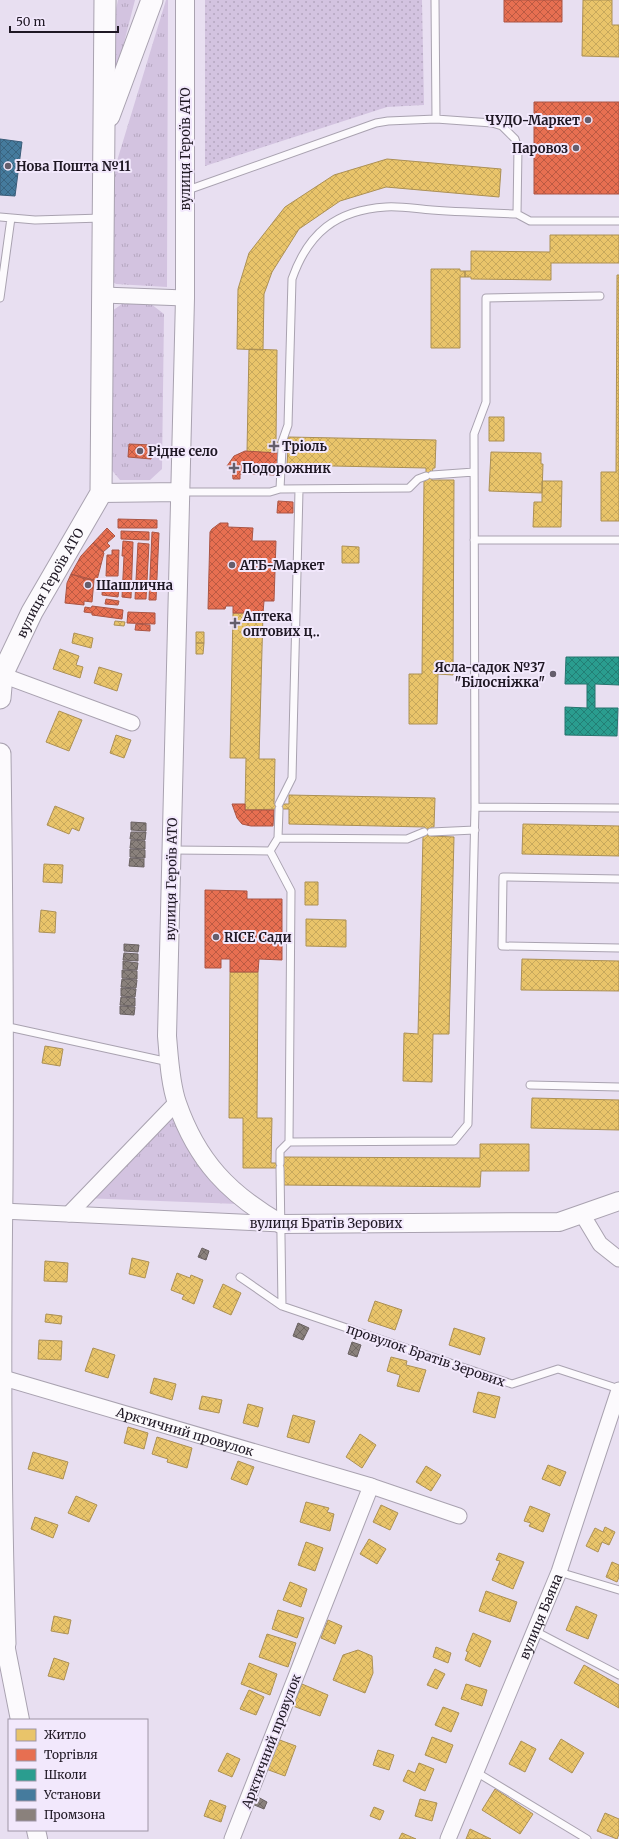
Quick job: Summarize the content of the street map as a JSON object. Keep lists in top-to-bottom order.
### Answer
{
  "streets": {
    "main road": ["вулиця Героїв АТО"],
    "street": ["вулиця Братів Зерових", "Арктичний провулок", "вулиця Баяна"],
    "lane": ["провулок Братів Зерових"]
  },
  "crossings": [
    ["вулиця Героїв АТО", "вулиця Братів Зерових"],
    ["провулок Братів Зерових", "вулиця Баяна"]
  ],
  "places": {
    "other": [
      "ЧУДО-Маркет",
      "Паровоз",
      "Нова Пошта №11",
      "Рідне село",
      "АТБ-Маркет",
      "Шашлична",
      "Ясла-садок №37 \"Білосніжка\"",
      "RICE Сади"
    ],
    "health": ["Тріоль", "Подорожник", "Аптека оптових ц‥"]
  },
  "legend": [
    "Житло",
    "Торгівля",
    "Школи",
    "Установи",
    "Промзона"
  ],
  "scale_bar": "50 m"
}
